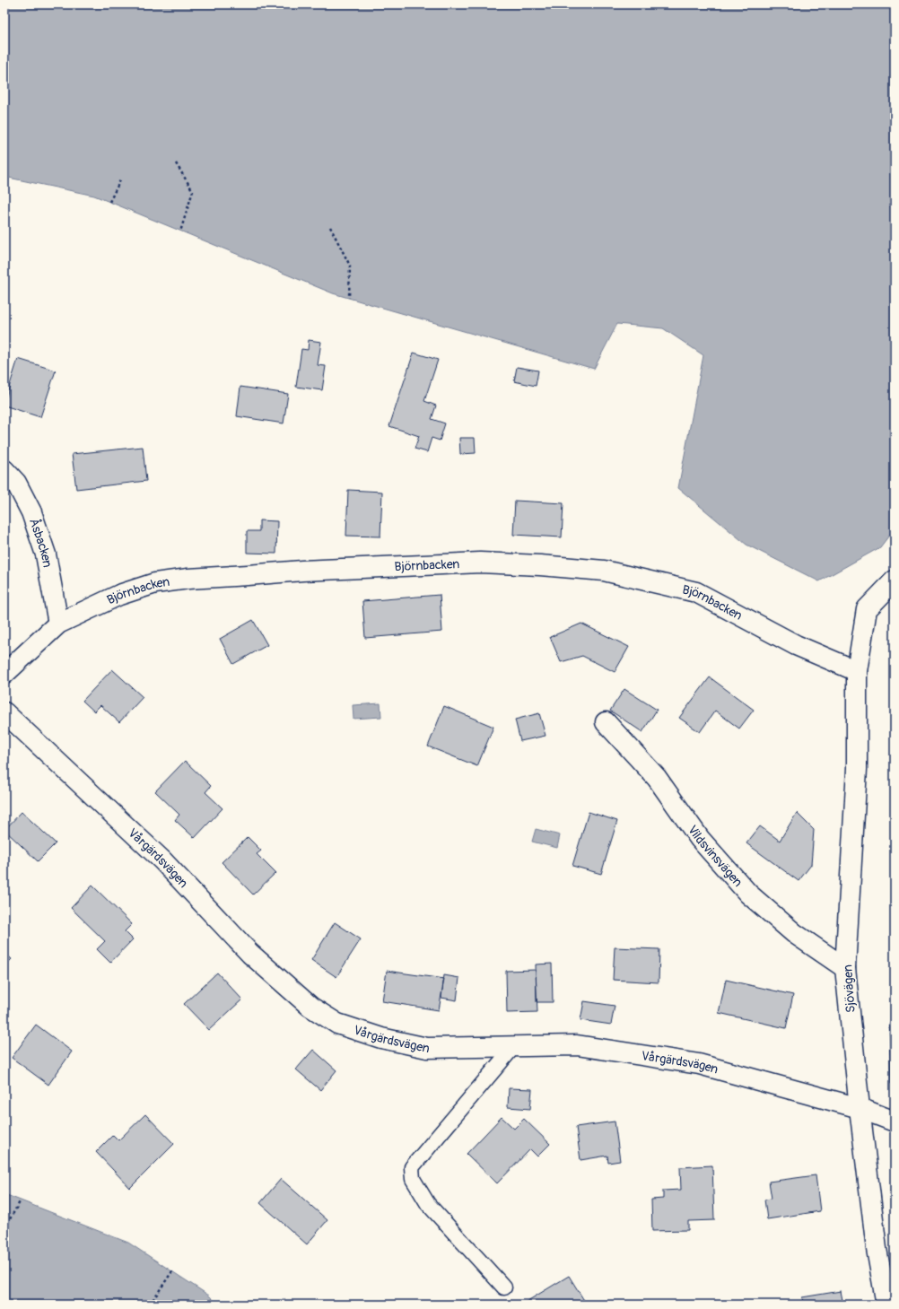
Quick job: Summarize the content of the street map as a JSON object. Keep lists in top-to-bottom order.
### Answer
{
  "streets": {
    "street": [
      "Åsbacken",
      "Björnbacken",
      "Vildsvinsvägen",
      "Vårgärdsvägen",
      "Sjövägen"
    ]
  },
  "crossings": [
    ["Åsbacken", "Björnbacken"],
    ["Björnbacken", "Sjövägen"],
    ["Vildsvinsvägen", "Sjövägen"],
    ["Vårgärdsvägen", "Sjövägen"]
  ]
}
